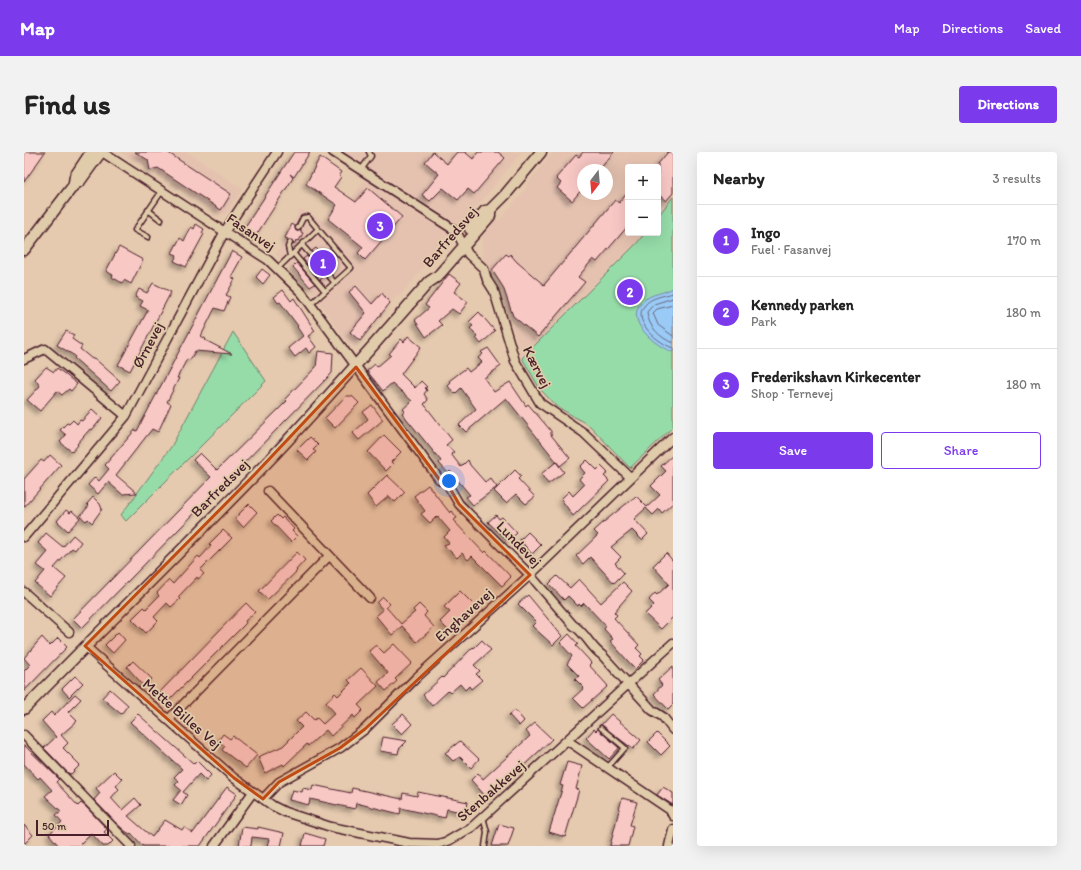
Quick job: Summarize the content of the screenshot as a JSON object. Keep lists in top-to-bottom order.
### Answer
{
  "streets": {
    "street": [
      "Fasanvej",
      "Barfredsvej",
      "Ørnevej",
      "Kærvej",
      "Lundevej",
      "Enghavevej",
      "Mette Billes Vej",
      "Stenbakkevej"
    ]
  },
  "crossings": [
    ["Fasanvej", "Barfredsvej"],
    ["Fasanvej", "Ørnevej"],
    ["Fasanvej", "Lundevej"],
    ["Barfredsvej", "Kærvej"],
    ["Barfredsvej", "Lundevej"],
    ["Barfredsvej", "Mette Billes Vej"],
    ["Kærvej", "Enghavevej"],
    ["Lundevej", "Enghavevej"],
    ["Lundevej", "Stenbakkevej"],
    ["Enghavevej", "Mette Billes Vej"],
    ["Enghavevej", "Stenbakkevej"],
    ["Mette Billes Vej", "Stenbakkevej"]
  ],
  "scale_bar": "50 m",
  "north": "bottom",
  "page": {
    "header": "Map",
    "nav": ["Map", "Directions", "Saved"],
    "buttons": [
      "Directions",
      ["Save", "Share"]
    ],
    "title": "Find us",
    "heading": ["Nearby", "3 results"],
    "map_buttons": ["+", "−"],
    "list": [
      {
        "mark": "1",
        "name": "Ingo",
        "note": "Fuel · Fasanvej",
        "value": "170 m"
      },
      {
        "mark": "2",
        "name": "Kennedy parken",
        "note": "Park",
        "value": "180 m"
      },
      {
        "mark": "3",
        "name": "Frederikshavn Kirkecenter",
        "note": "Shop · Ternevej",
        "value": "180 m"
      }
    ],
    "pins": ["3", "1", "2"],
    "scale": "50 m"
  }
}
